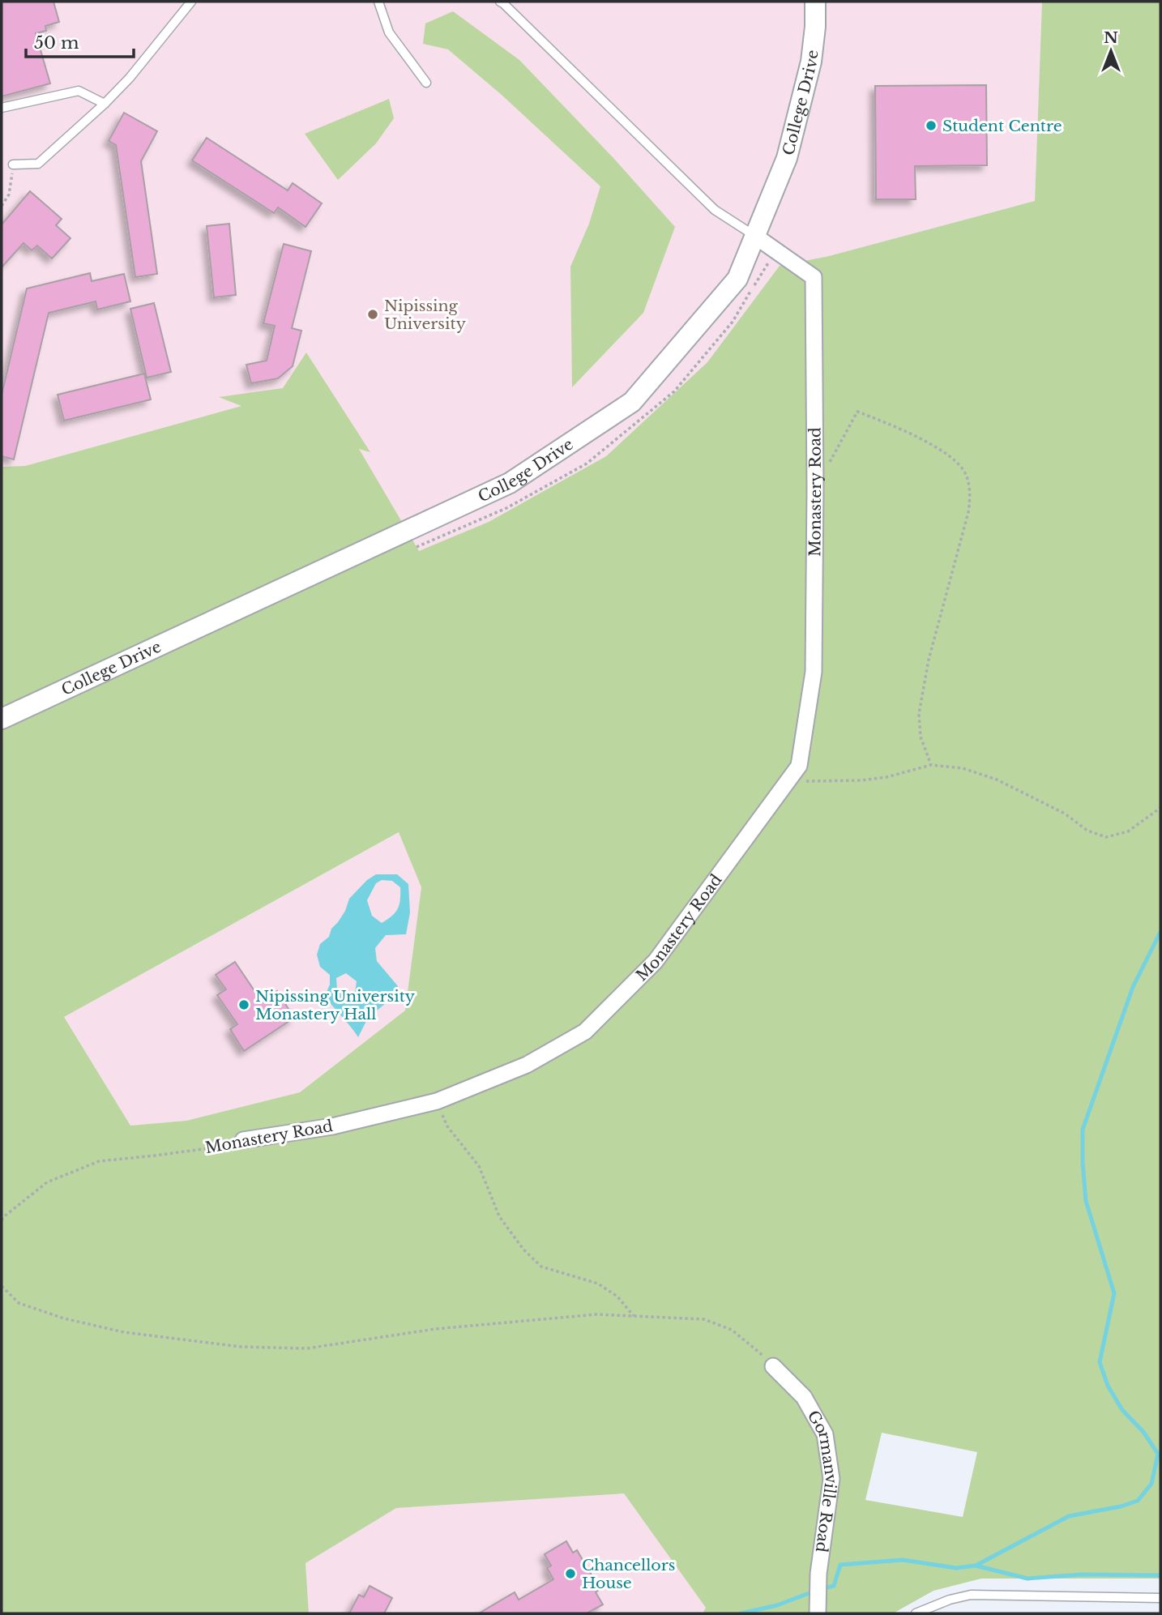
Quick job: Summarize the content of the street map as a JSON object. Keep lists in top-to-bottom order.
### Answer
{
  "streets": {
    "street": ["College Drive", "Monastery Road", "Gormanville Road"]
  },
  "crossings": [
    ["College Drive", "Monastery Road"]
  ],
  "places": [
    "Student Centre",
    "Nipissing University",
    "Nipissing University Monastery Hall",
    "Chancellors House"
  ],
  "scale_bar": "50 m",
  "north": "top"
}
